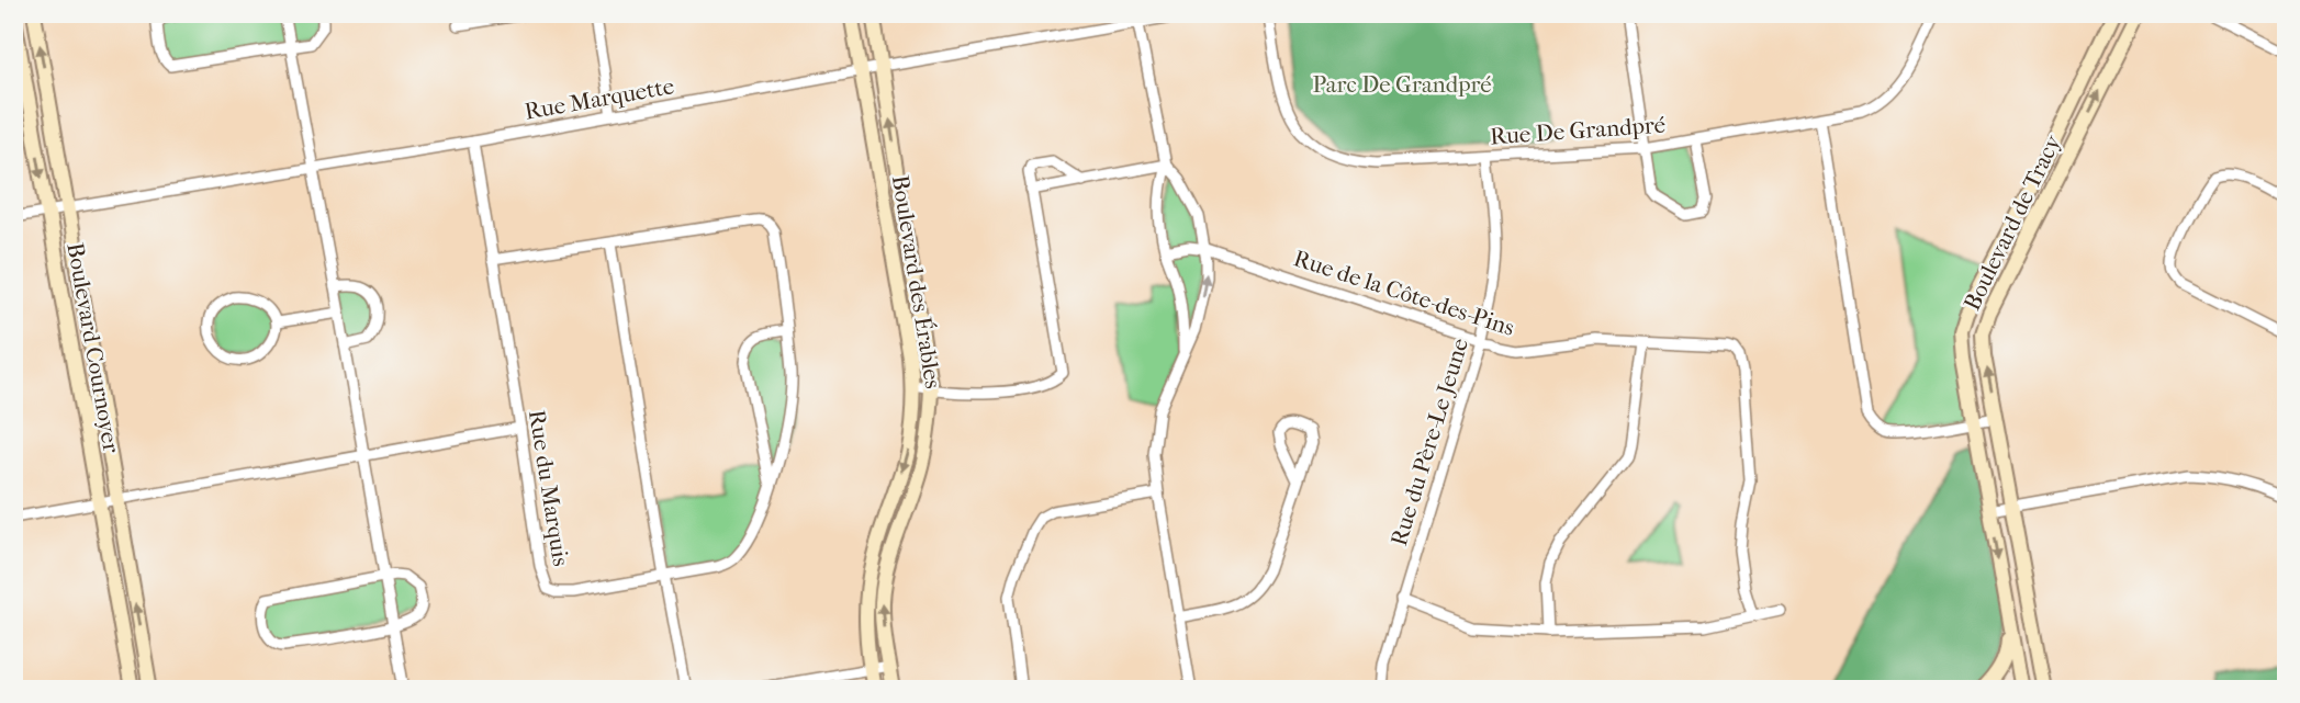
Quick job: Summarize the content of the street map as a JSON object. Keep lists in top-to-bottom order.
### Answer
{
  "streets": {
    "street": [
      "Rue Marquette",
      "Rue De Grandpré",
      "Boulevard de Tracy",
      "Boulevard des Érables",
      "Rue de la Côte-des-Pins",
      "Boulevard Cournoyer",
      "Rue du Père-Le Jeune",
      "Rue du Marquis"
    ]
  },
  "crossings": [
    ["Rue Marquette", "Boulevard des Érables"],
    ["Rue Marquette", "Boulevard Cournoyer"],
    ["Rue Marquette", "Rue du Marquis"],
    ["Rue De Grandpré", "Rue du Père-Le Jeune"],
    ["Rue de la Côte-des-Pins", "Rue du Père-Le Jeune"]
  ],
  "parks": ["Parc De Grandpré"]
}
